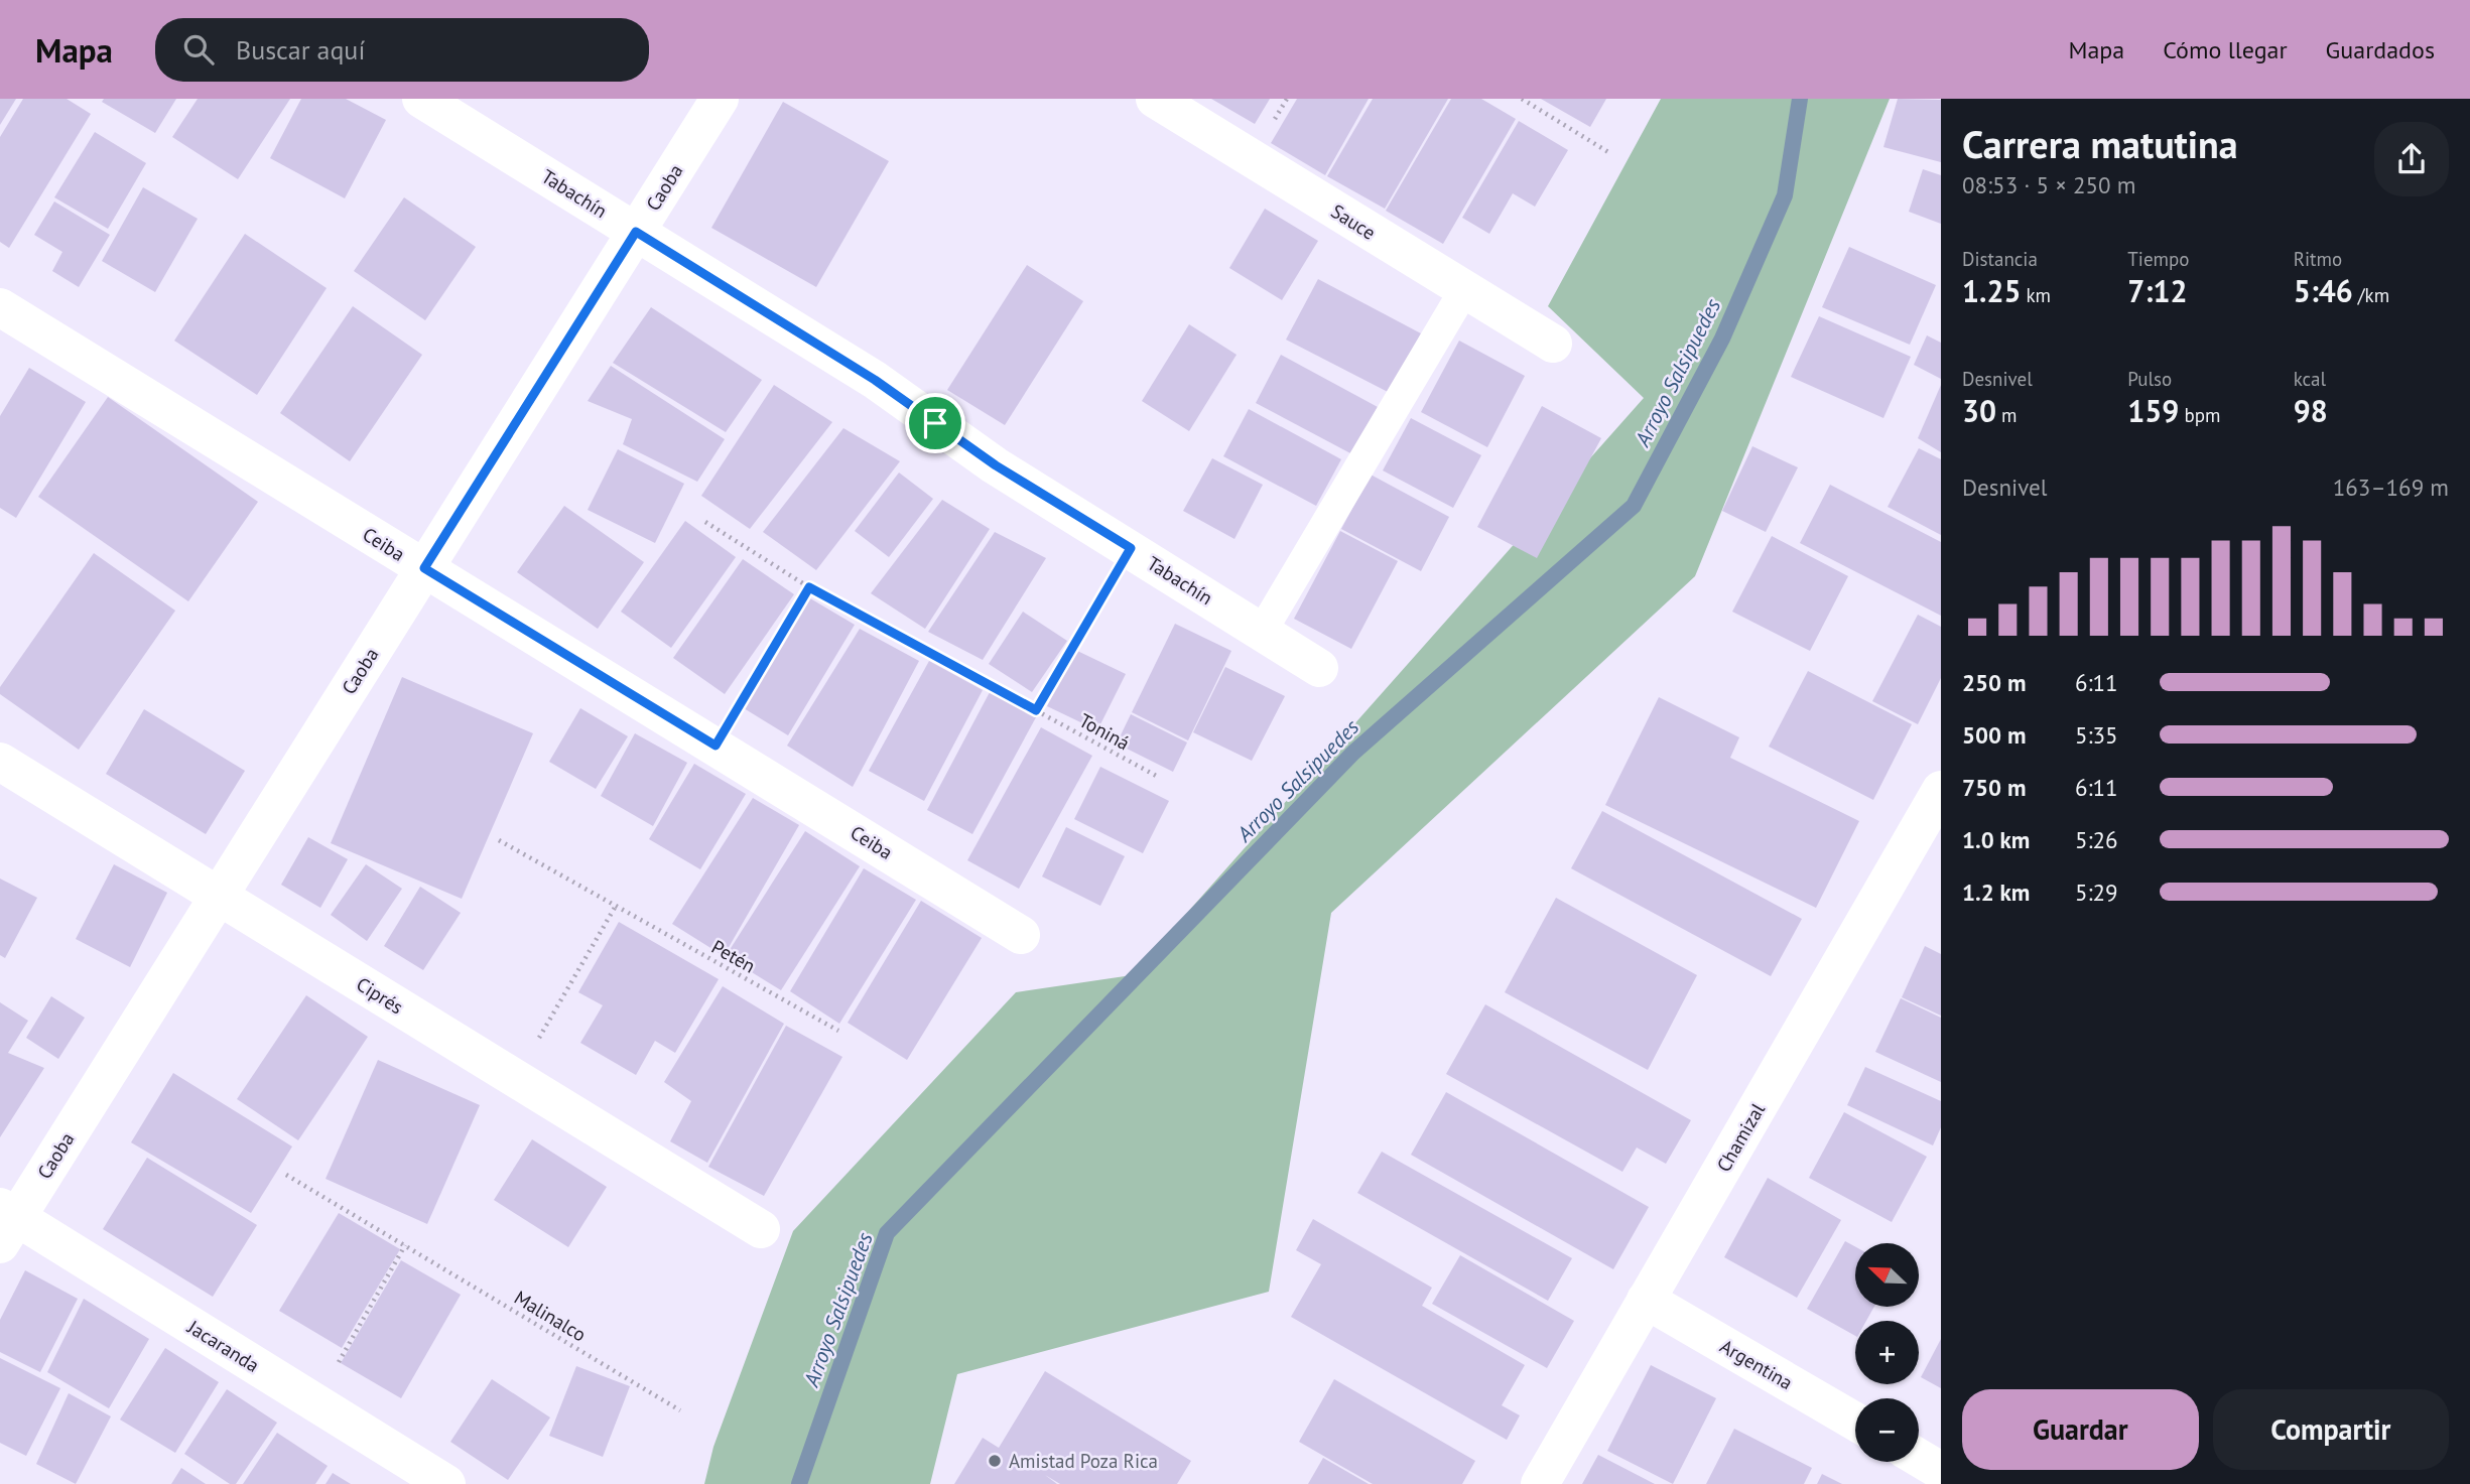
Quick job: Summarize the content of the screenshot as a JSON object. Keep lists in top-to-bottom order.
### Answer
{
  "streets": {
    "street": [
      "Caoba",
      "Tabachín",
      "Sauce",
      "Ceiba",
      "Ciprés",
      "Chamizal",
      "Jacaranda",
      "Argentina"
    ],
    "path": ["Toniná", "Petén", "Malinalco"]
  },
  "crossings": [
    ["Caoba", "Tabachín"],
    ["Caoba", "Ceiba"],
    ["Caoba", "Ciprés"],
    ["Caoba", "Jacaranda"],
    ["Chamizal", "Argentina"]
  ],
  "water": ["Arroyo Salsipuedes"],
  "places": ["Amistad Poza Rica"],
  "north": "top left",
  "page": {
    "header": "Mapa",
    "search": "Buscar aquí",
    "nav": ["Mapa", "Cómo llegar", "Guardados"],
    "heading": ["Carrera matutina", "08:53 · 5 × 250 m"],
    "stats": [
      ["Distancia", "1.25 km"],
      ["Tiempo", "7:12"],
      ["Ritmo", "5:46 /km"],
      ["Desnivel", "30 m"],
      ["Pulso", "159 bpm"],
      ["kcal", "98"]
    ],
    "chart": ["Desnivel", "163–169 m"],
    "list": [
      {
        "name": "250 m",
        "note": "6:11"
      },
      {
        "name": "500 m",
        "note": "5:35"
      },
      {
        "name": "750 m",
        "note": "6:11"
      },
      {
        "name": "1.0 km",
        "note": "5:26"
      },
      {
        "name": "1.2 km",
        "note": "5:29"
      }
    ],
    "map_buttons": ["+", "−"],
    "buttons": ["Guardar", "Compartir"]
  }
}
